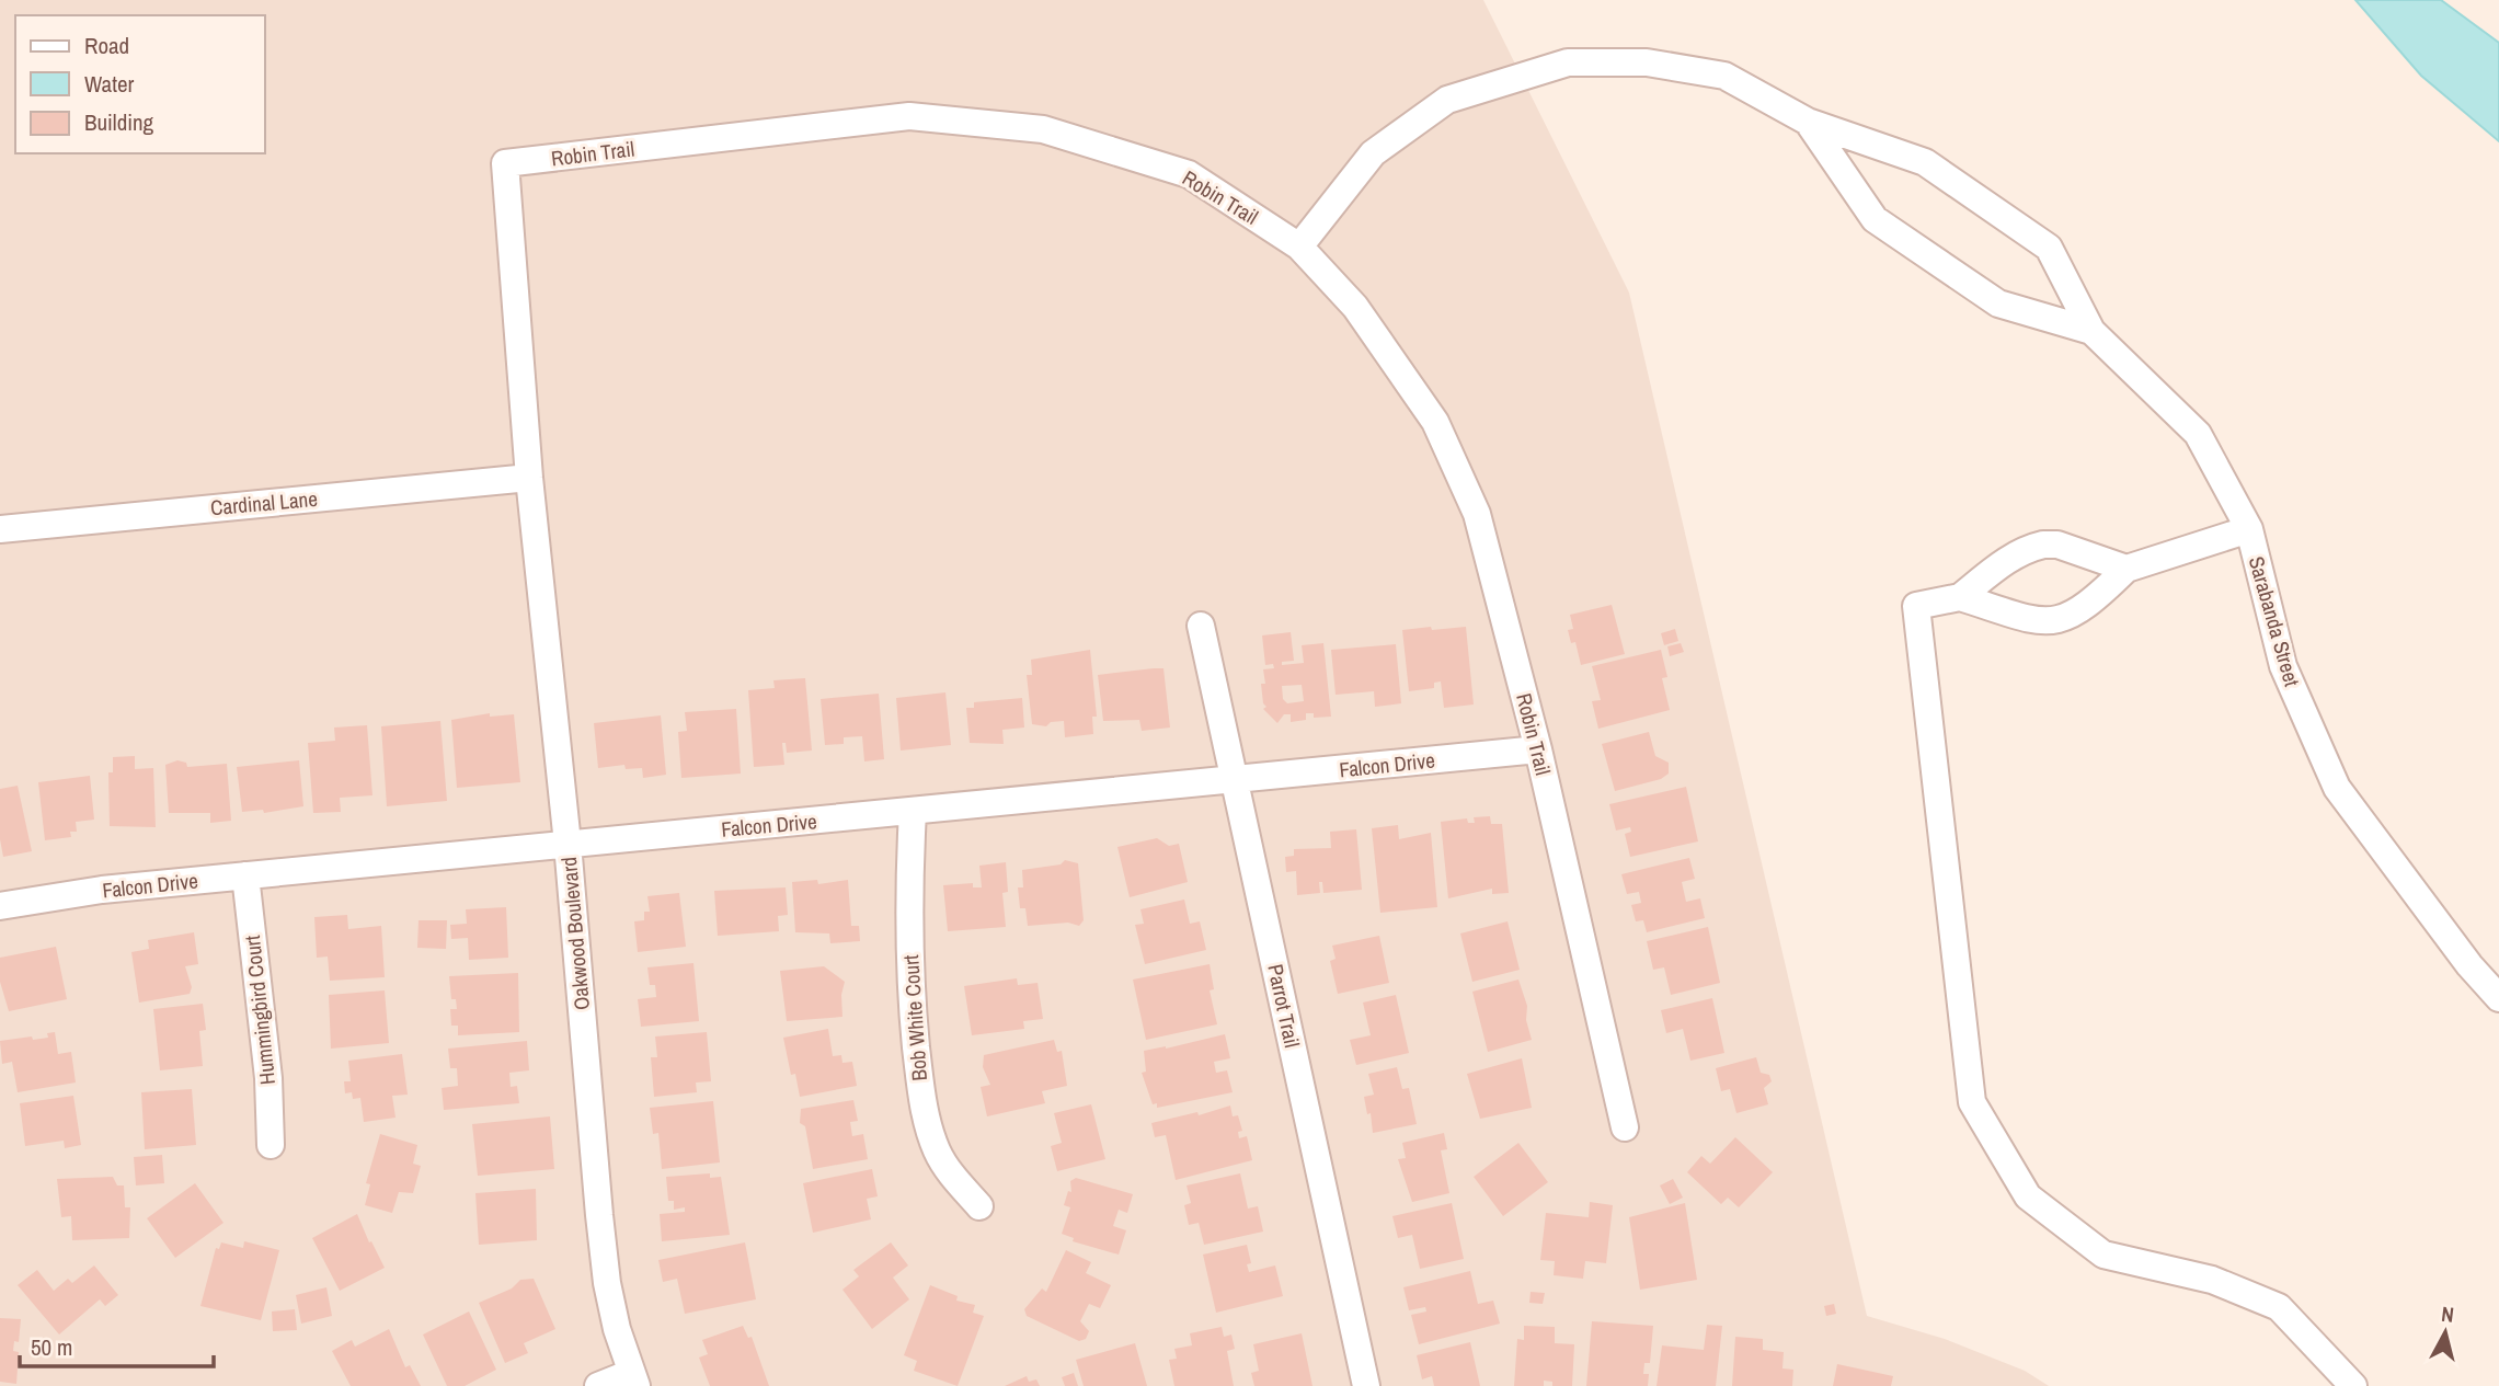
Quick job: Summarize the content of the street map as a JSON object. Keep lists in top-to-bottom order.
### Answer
{
  "streets": {
    "street": [
      "Robin Trail",
      "Cardinal Lane",
      "Sarabanda Street",
      "Falcon Drive",
      "Oakwood Boulevard",
      "Parrot Trail",
      "Hummingbird Court",
      "Bob White Court"
    ]
  },
  "crossings": [
    ["Robin Trail", "Cardinal Lane"],
    ["Robin Trail", "Sarabanda Street"],
    ["Robin Trail", "Falcon Drive"],
    ["Robin Trail", "Oakwood Boulevard"],
    ["Cardinal Lane", "Oakwood Boulevard"],
    ["Falcon Drive", "Oakwood Boulevard"],
    ["Falcon Drive", "Parrot Trail"],
    ["Falcon Drive", "Hummingbird Court"],
    ["Falcon Drive", "Bob White Court"]
  ],
  "legend": ["Road", "Water", "Building"],
  "scale_bar": "50 m",
  "north": "top"
}
